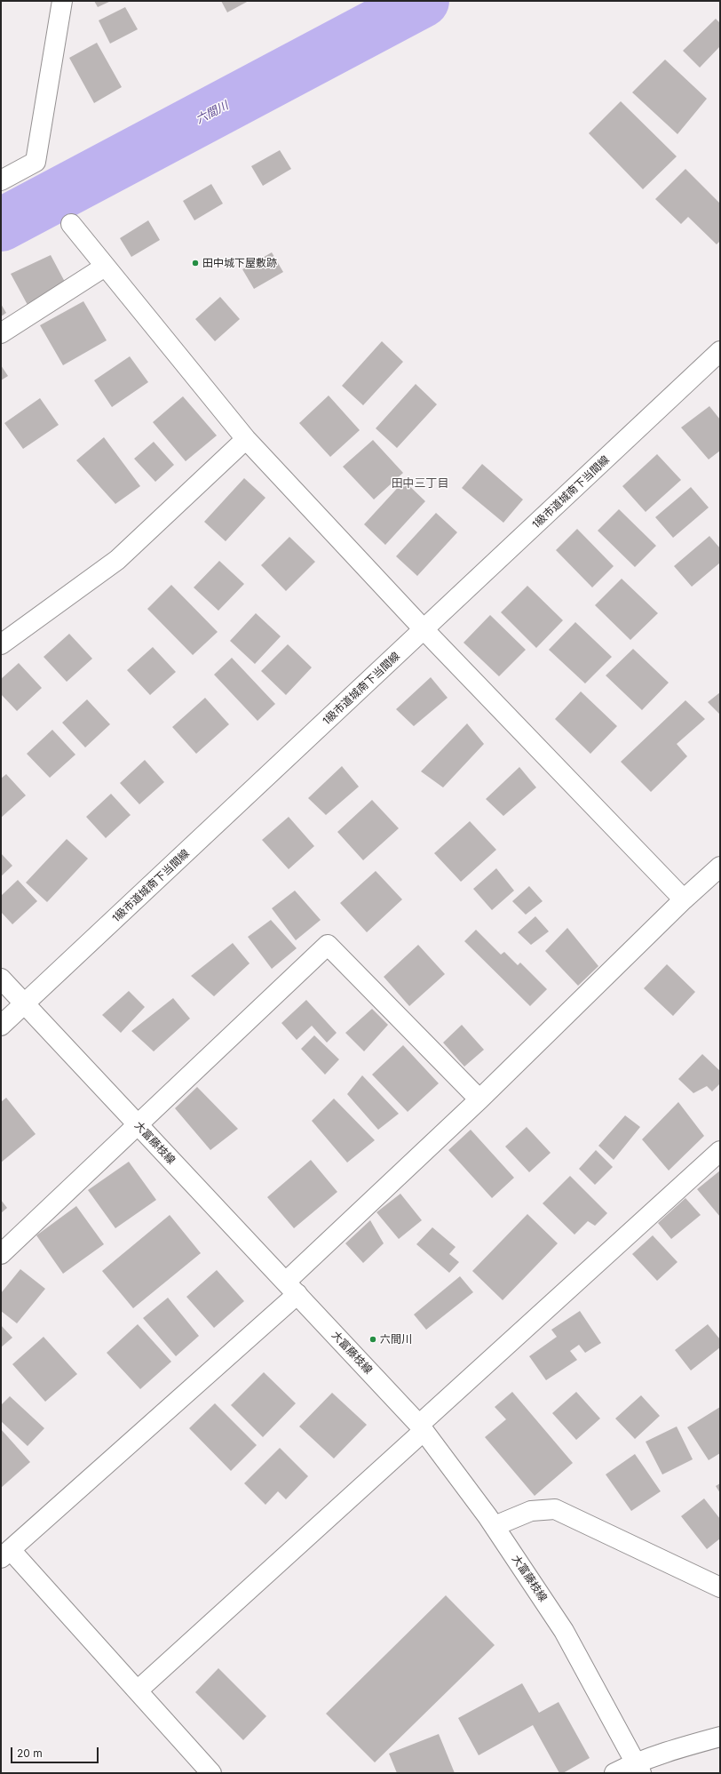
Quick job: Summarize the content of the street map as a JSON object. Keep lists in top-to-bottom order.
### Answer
{
  "streets": {
    "street": ["1級市道城南下当間線", "大富藤枝線"]
  },
  "crossings": [
    ["1級市道城南下当間線", "大富藤枝線"]
  ],
  "districts": ["田中三丁目"],
  "water": ["六間川"],
  "places": ["田中城下屋敷跡", "六間川"],
  "scale_bar": "20 m"
}
